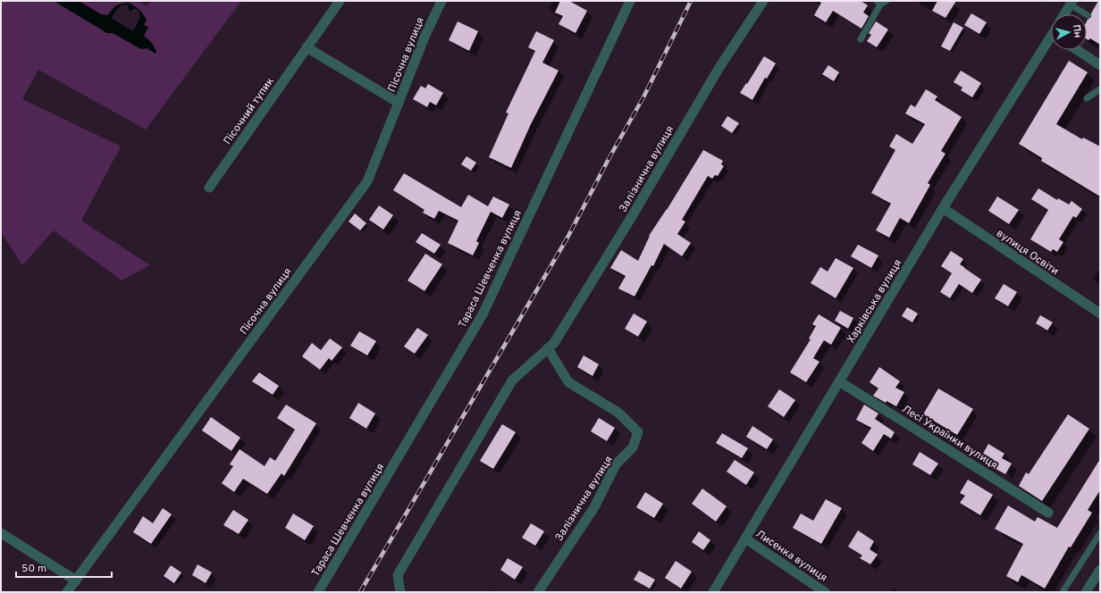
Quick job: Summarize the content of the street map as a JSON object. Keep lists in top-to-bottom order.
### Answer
{
  "streets": {
    "street": [
      "Пісочна вулиця",
      "Пісочний тупик",
      "Залізнична вулиця",
      "вулиця Освіти",
      "Тараса Шевченка вулиця",
      "Харківська вулиця",
      "Лесі Українки вулиця",
      "Лисенка вулиця"
    ]
  },
  "crossings": [
    ["вулиця Освіти", "Харківська вулиця"],
    ["Харківська вулиця", "Лесі Українки вулиця"],
    ["Харківська вулиця", "Лисенка вулиця"]
  ],
  "scale_bar": "50 m",
  "north": "right"
}
